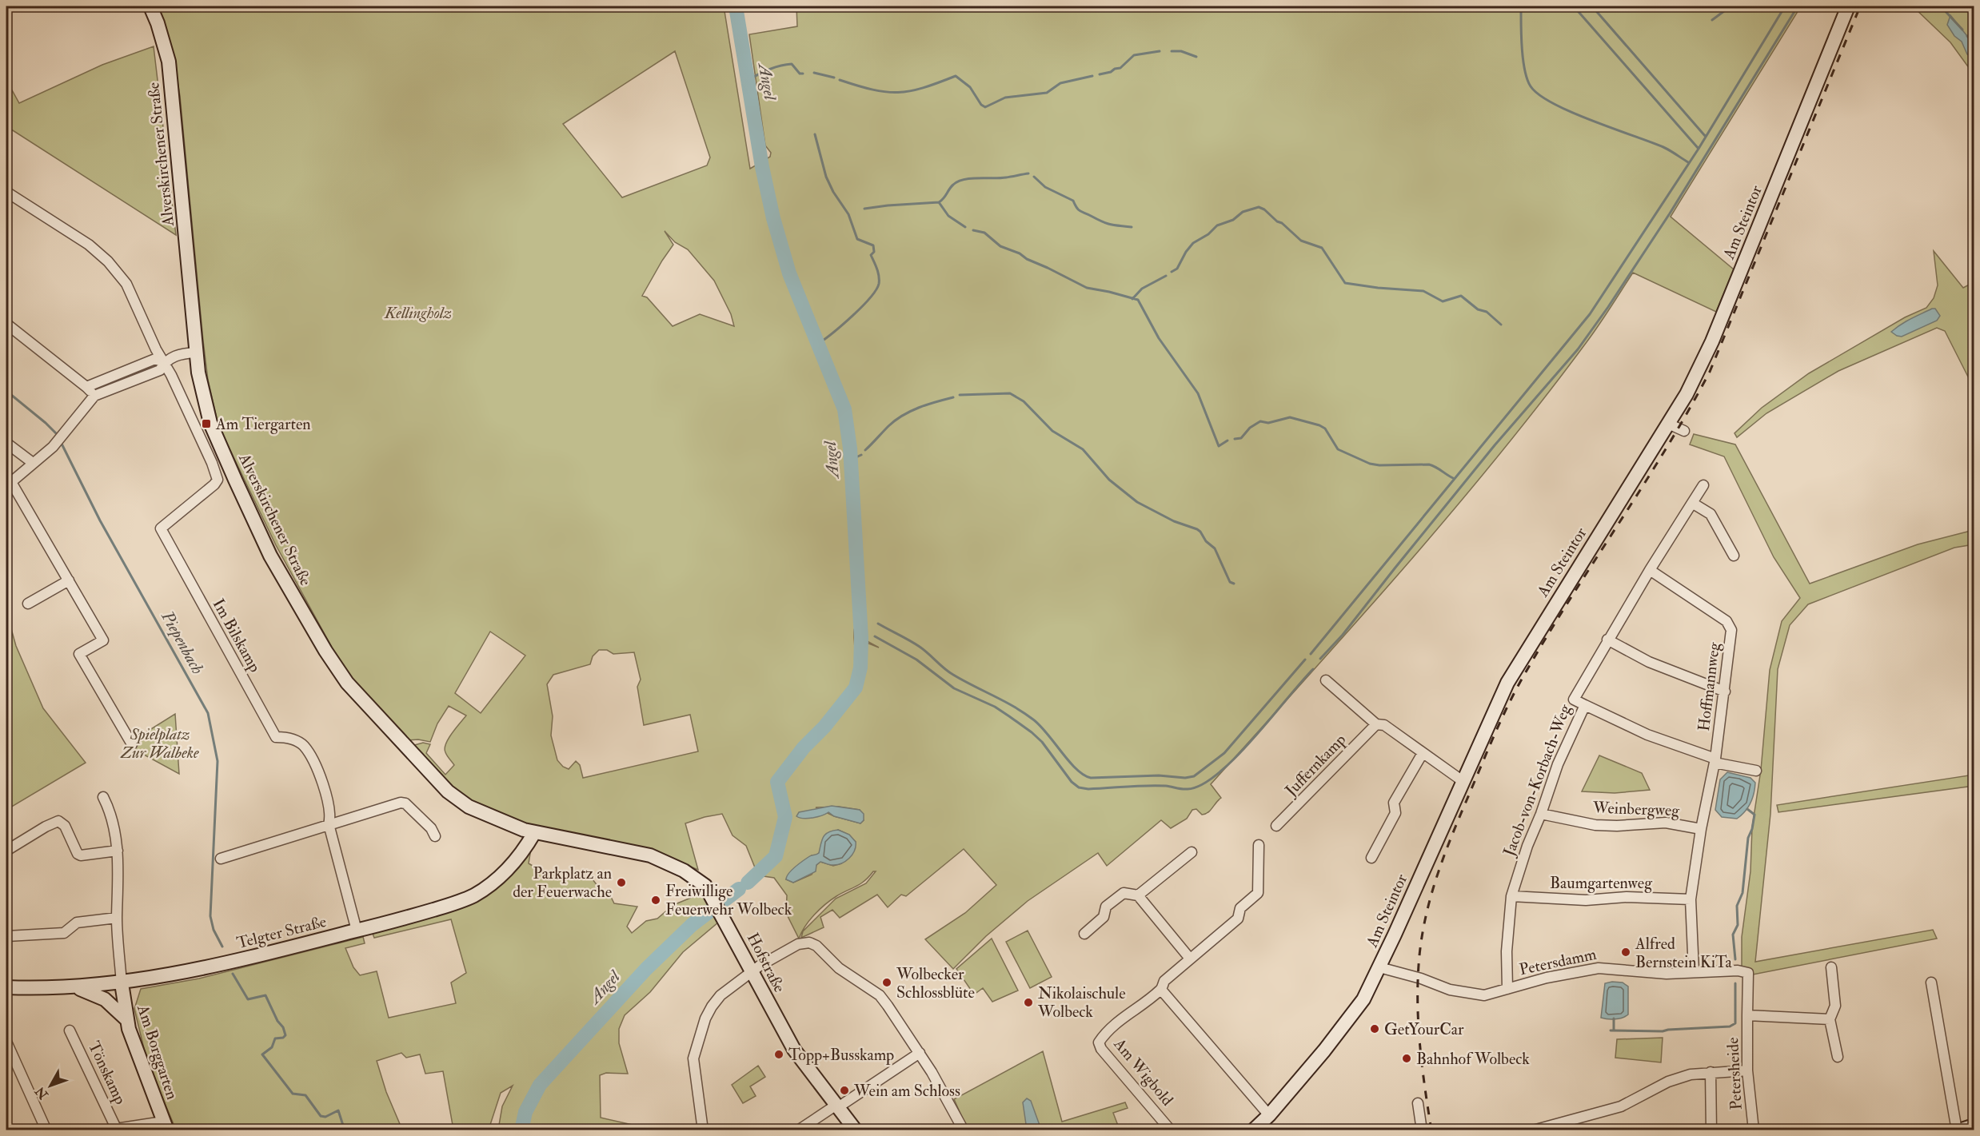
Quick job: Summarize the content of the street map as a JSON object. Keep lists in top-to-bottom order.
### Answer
{
  "streets": {
    "street": [
      "Alverskirchener Straße",
      "Am Steintor",
      "Im Bilskamp",
      "Hoffmannweg",
      "Juffernkamp",
      "Jacob-von-Korbach-Weg",
      "Weinbergweg",
      "Baumgartenweg",
      "Telgter Straße",
      "Petersdamm",
      "Hofstraße",
      "Am Borggarten",
      "Am Wigbold",
      "Tönskamp",
      "Petersheide"
    ]
  },
  "crossings": [
    ["Alverskirchener Straße", "Telgter Straße"],
    ["Alverskirchener Straße", "Hofstraße"],
    ["Am Steintor", "Petersdamm"],
    ["Im Bilskamp", "Telgter Straße"],
    ["Hoffmannweg", "Jacob-von-Korbach-Weg"],
    ["Hoffmannweg", "Weinbergweg"],
    ["Hoffmannweg", "Baumgartenweg"],
    ["Hoffmannweg", "Petersdamm"],
    ["Jacob-von-Korbach-Weg", "Weinbergweg"],
    ["Jacob-von-Korbach-Weg", "Baumgartenweg"],
    ["Jacob-von-Korbach-Weg", "Petersdamm"],
    ["Telgter Straße", "Hofstraße"],
    ["Telgter Straße", "Am Borggarten"],
    ["Petersdamm", "Petersheide"]
  ],
  "water": ["Angel", "Piepenbach"],
  "parks": ["Kellingholz", "Spielplatz Zur Walbeke"],
  "places": {
    "transit": ["Am Tiergarten"],
    "other": [
      "Parkplatz an der Feuerwache",
      "Freiwillige Feuerwehr Wolbeck",
      "Alfred Bernstein KiTa",
      "Wolbecker Schlossblüte",
      "Nikolaischule Wolbeck",
      "GetYourCar",
      "Topp+Busskamp",
      "Bahnhof Wolbeck",
      "Wein am Schloss"
    ]
  },
  "north": "bottom left"
}
